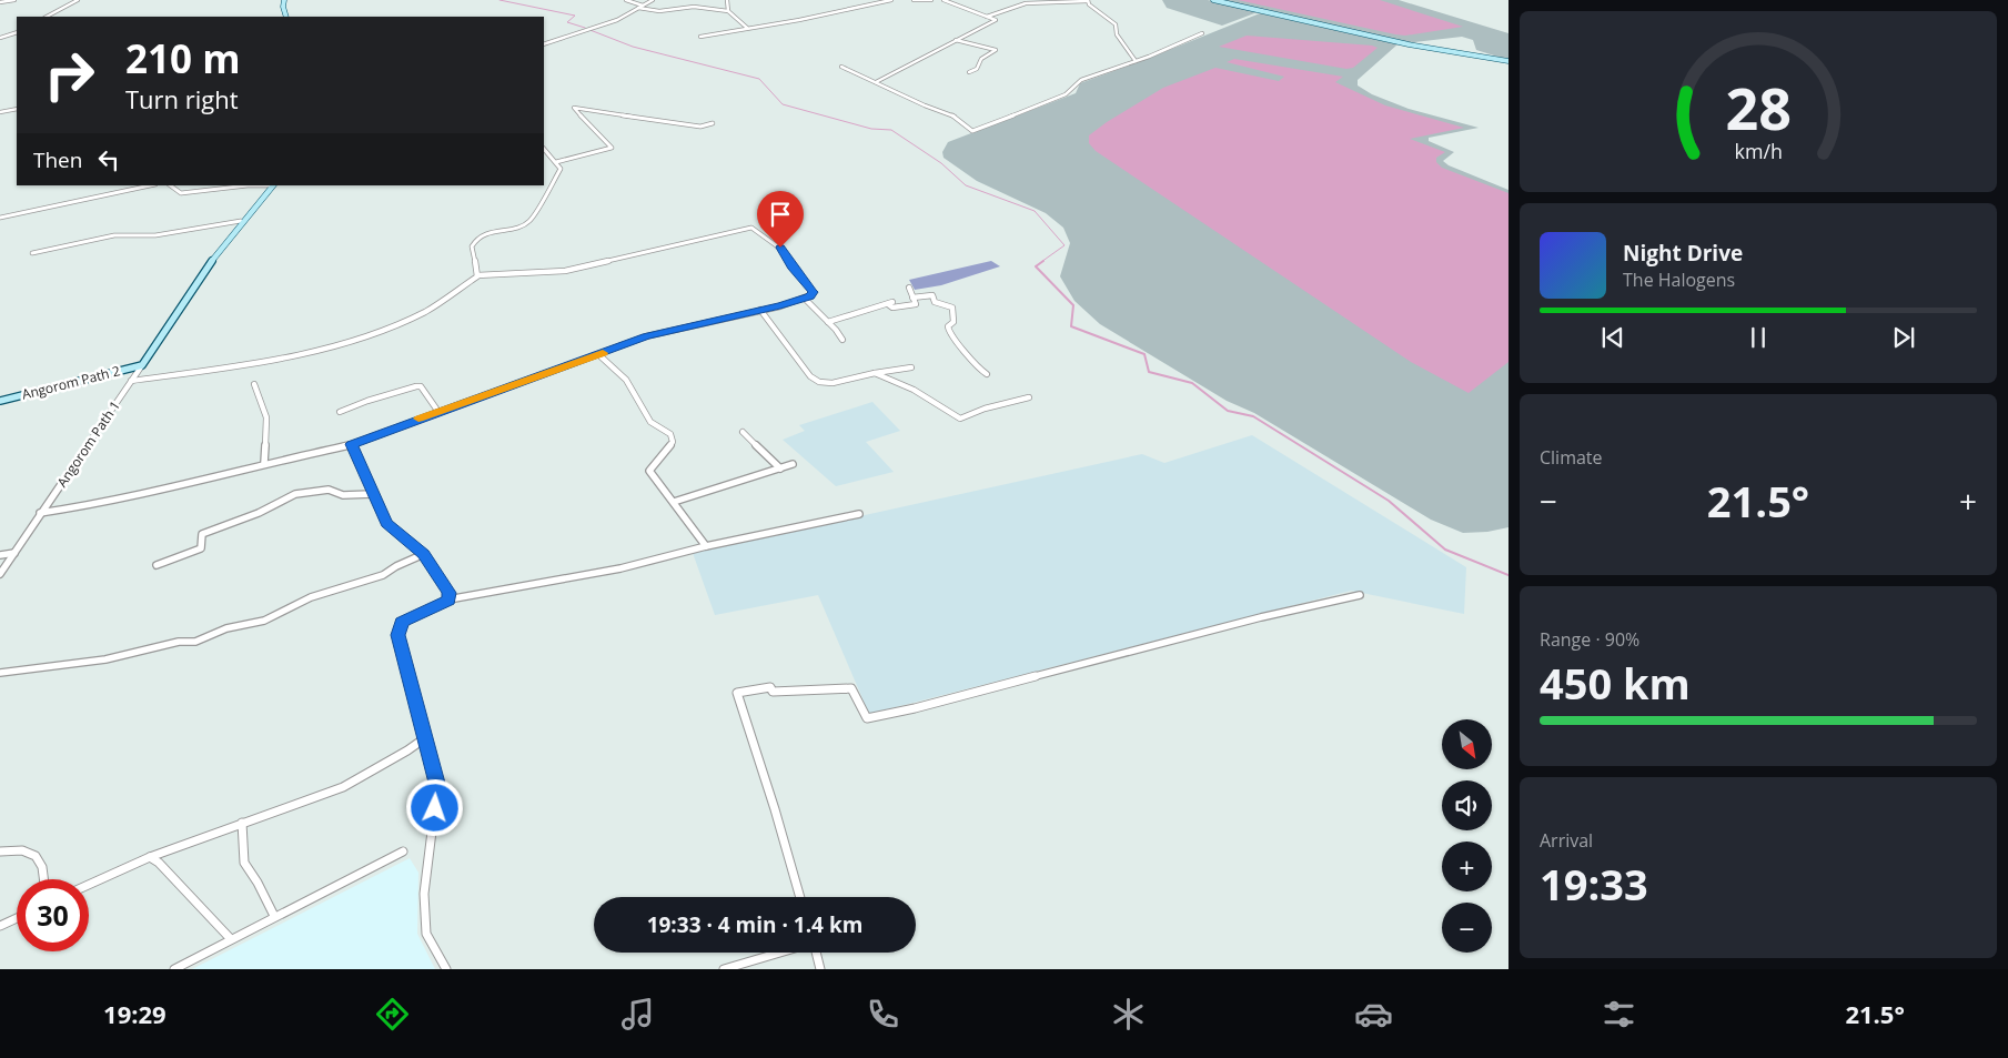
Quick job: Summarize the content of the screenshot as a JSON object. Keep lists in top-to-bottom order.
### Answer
{
  "streets": {
    "street": ["Angorom Path 2", "Angorom Path 1"]
  },
  "crossings": [
    ["Angorom Path 2", "Angorom Path 1"]
  ],
  "north": "bottom right",
  "page": {
    "turn": ["210 m", "Turn right"],
    "then": "Then",
    "song": ["Night Drive", "The Halogens"],
    "tile": [
      "Climate",
      ["Range · 90%", "450 km"],
      ["Arrival", "19:33"]
    ],
    "heat": ["−", "21.5°", "+"],
    "map_buttons": ["+", "−"],
    "limit": "30",
    "trip": "19:33 · 4 min · 1.4 km",
    "tabs": ["19:29", "21.5°"],
    "gauge": ["28", "km/h"]
  }
}
